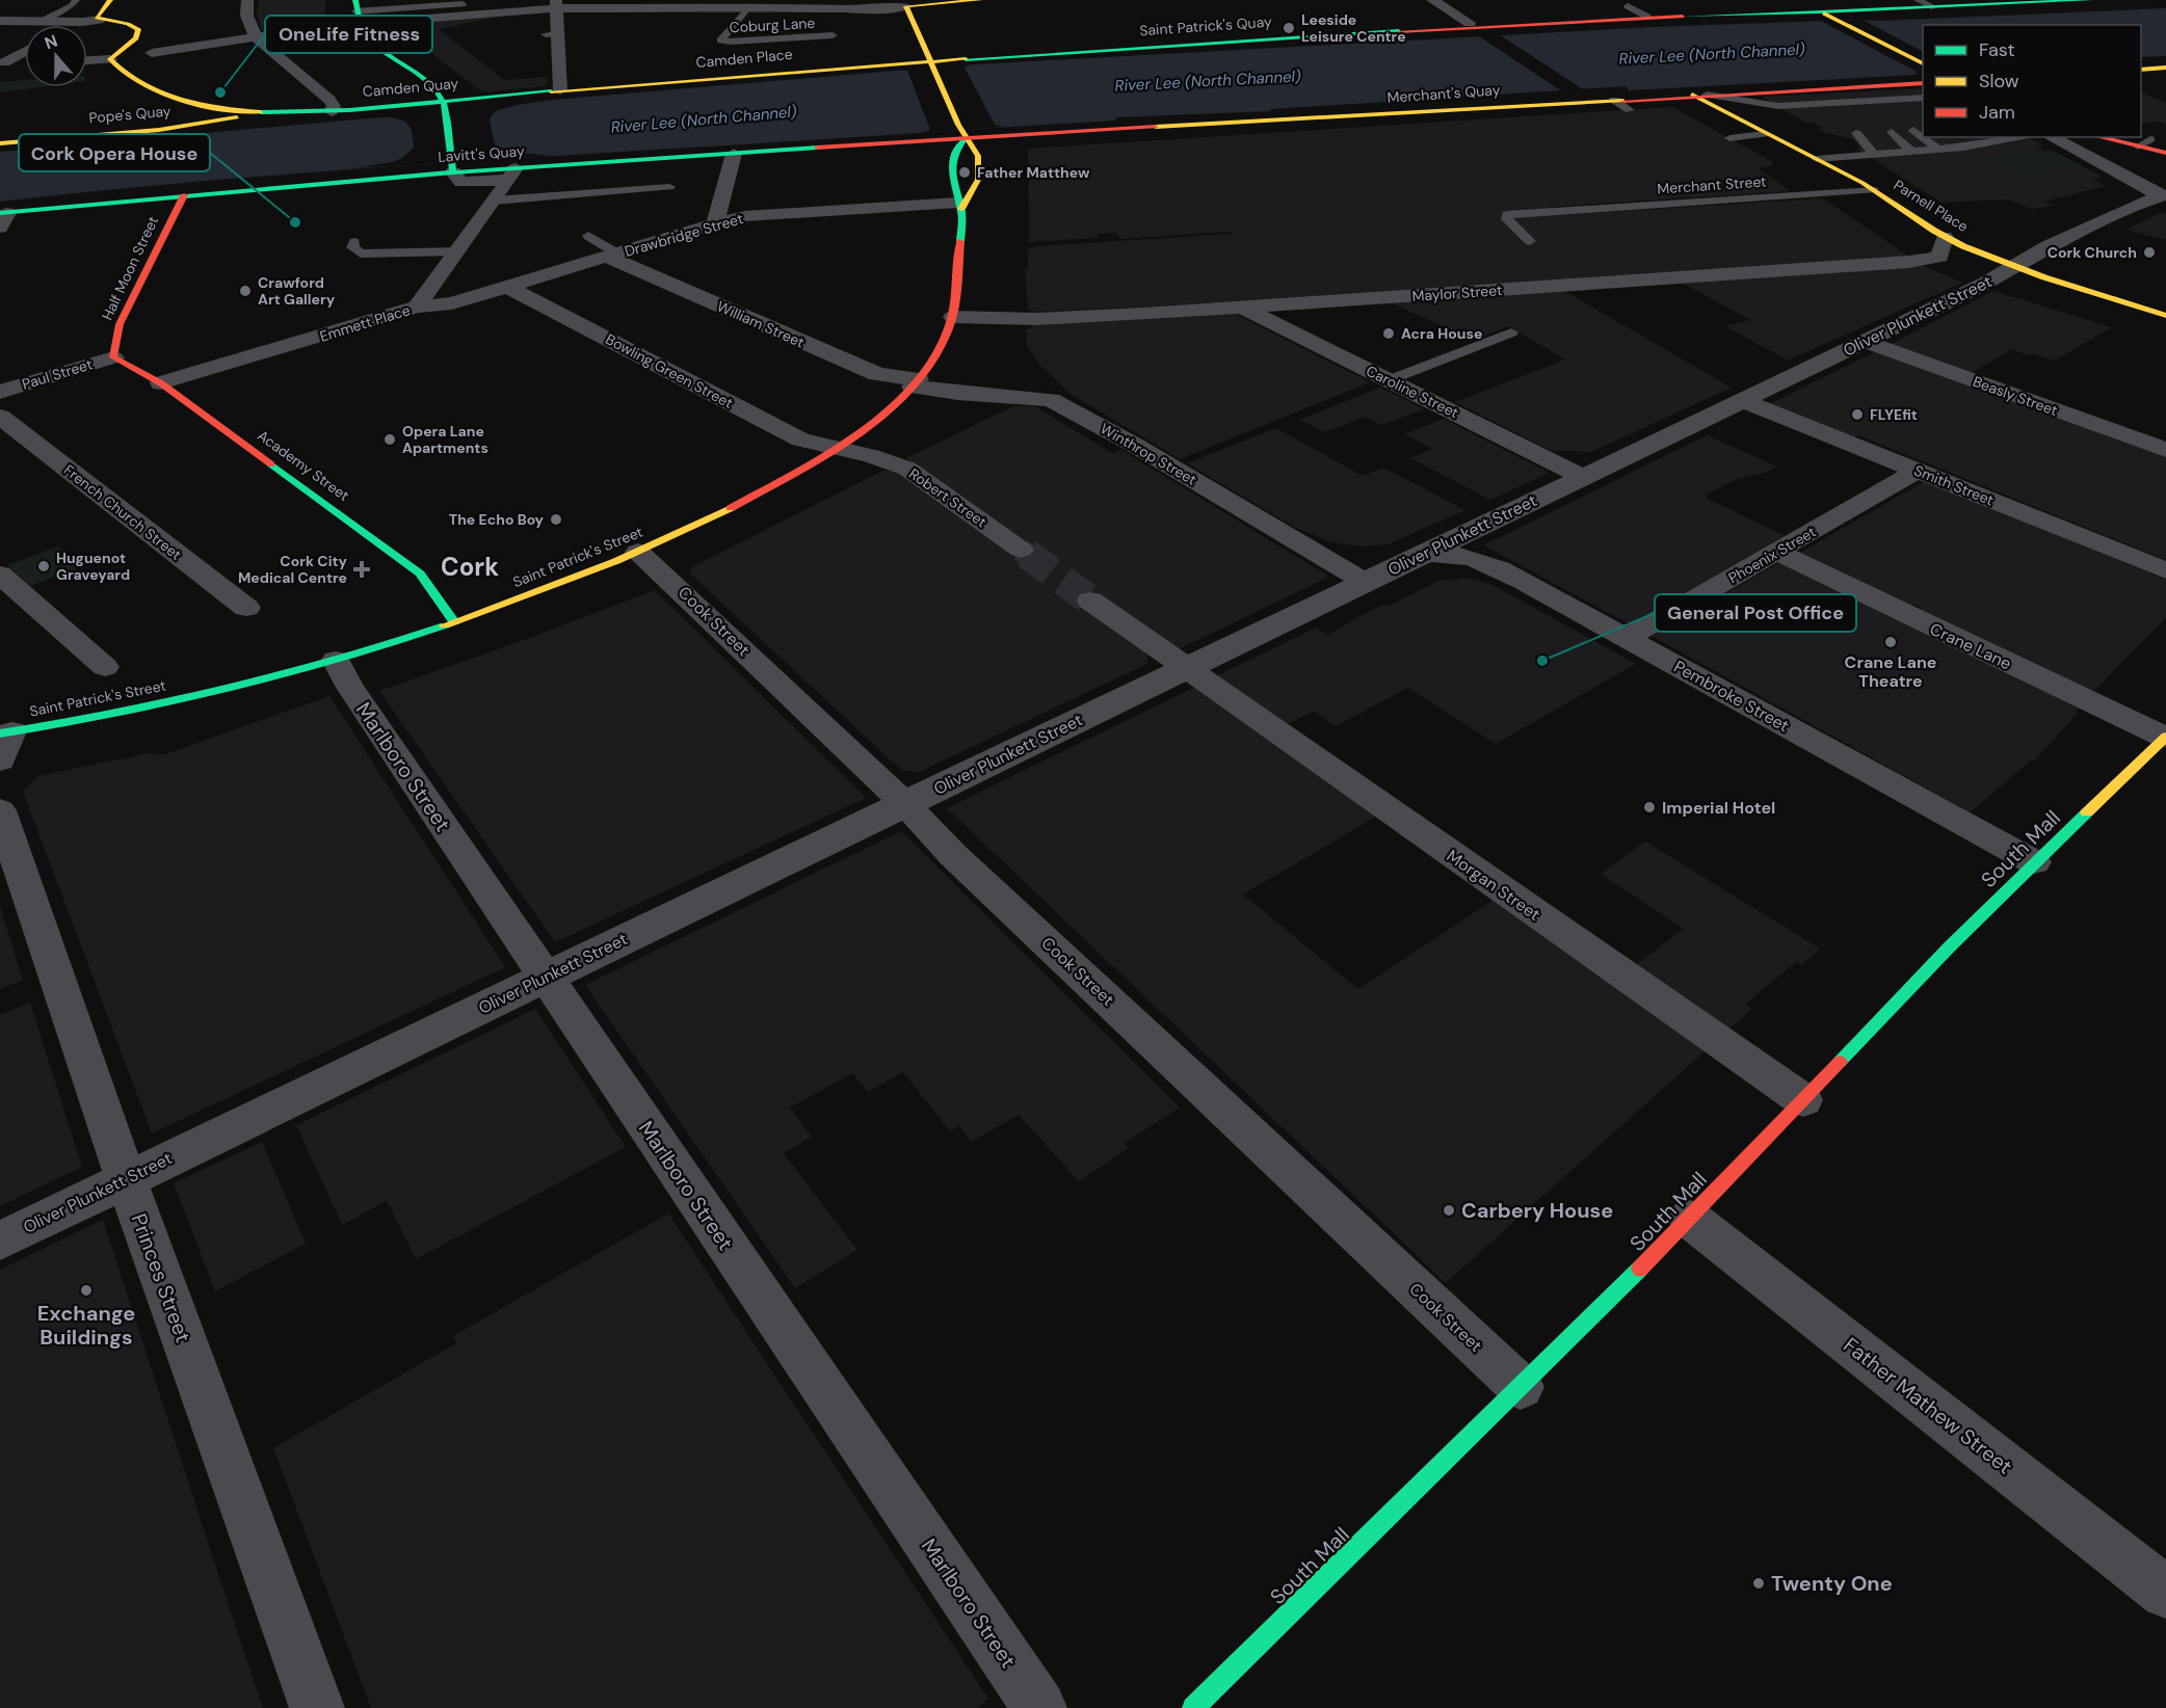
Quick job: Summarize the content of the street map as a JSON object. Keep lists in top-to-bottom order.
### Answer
{
  "streets": {
    "main road": [
      "Saint Patrick's Quay",
      "Camden Place",
      "Camden Quay",
      "Merchant's Quay",
      "Pope's Quay",
      "Lavitt's Quay",
      "Parnell Place",
      "Half Moon Street",
      "Academy Street",
      "Saint Patrick's Street",
      "South Mall"
    ],
    "street": [
      "Drawbridge Street",
      "Maylor Street",
      "Oliver Plunkett Street",
      "Emmett Place",
      "William Street",
      "Bowling Green Street",
      "Paul Street",
      "Caroline Street",
      "Beasly Street",
      "Winthrop Street",
      "Smith Street",
      "Robert Street",
      "French Church Street",
      "Phoenix Street",
      "Cook Street",
      "Crane Lane",
      "Pembroke Street",
      "Marlboro Street",
      "Morgan Street",
      "Princes Street",
      "Father Mathew Street"
    ],
    "lane": ["Coburg Lane", "Merchant Street"]
  },
  "crossings": [
    ["Saint Patrick's Quay", "Camden Place"],
    ["Camden Place", "Camden Quay"],
    ["Camden Quay", "Pope's Quay"],
    ["Merchant's Quay", "Lavitt's Quay"],
    ["Merchant's Quay", "Parnell Place"],
    ["Merchant's Quay", "Saint Patrick's Street"],
    ["Lavitt's Quay", "Half Moon Street"],
    ["Lavitt's Quay", "Emmett Place"],
    ["Lavitt's Quay", "Saint Patrick's Street"],
    ["Merchant Street", "Parnell Place"],
    ["Parnell Place", "Maylor Street"],
    ["Parnell Place", "Oliver Plunkett Street"],
    ["Drawbridge Street", "Emmett Place"],
    ["Drawbridge Street", "William Street"],
    ["Drawbridge Street", "Bowling Green Street"],
    ["Drawbridge Street", "Saint Patrick's Street"],
    ["Half Moon Street", "Paul Street"],
    ["Half Moon Street", "Academy Street"],
    ["Maylor Street", "Caroline Street"],
    ["Maylor Street", "Saint Patrick's Street"],
    ["Oliver Plunkett Street", "Caroline Street"],
    ["Oliver Plunkett Street", "Beasly Street"],
    ["Oliver Plunkett Street", "Winthrop Street"],
    ["Oliver Plunkett Street", "Smith Street"],
    ["Oliver Plunkett Street", "Cook Street"],
    ["Oliver Plunkett Street", "Pembroke Street"],
    ["Oliver Plunkett Street", "Marlboro Street"],
    ["Oliver Plunkett Street", "Morgan Street"],
    ["Oliver Plunkett Street", "Princes Street"],
    ["Emmett Place", "Academy Street"],
    ["William Street", "Winthrop Street"],
    ["William Street", "Saint Patrick's Street"],
    ["Bowling Green Street", "Robert Street"],
    ["Bowling Green Street", "Saint Patrick's Street"],
    ["Paul Street", "Academy Street"],
    ["Winthrop Street", "Saint Patrick's Street"],
    ["Academy Street", "Saint Patrick's Street"],
    ["Smith Street", "Phoenix Street"],
    ["Robert Street", "Saint Patrick's Street"],
    ["Phoenix Street", "Crane Lane"],
    ["Phoenix Street", "Pembroke Street"],
    ["Saint Patrick's Street", "Cook Street"],
    ["Saint Patrick's Street", "Marlboro Street"],
    ["Cook Street", "South Mall"],
    ["Crane Lane", "South Mall"],
    ["Pembroke Street", "South Mall"],
    ["South Mall", "Morgan Street"],
    ["South Mall", "Father Mathew Street"]
  ],
  "districts": ["Cork"],
  "water": ["River Lee (North Channel)"],
  "places": {
    "other": [
      "Leeside Leisure Centre",
      "OneLife Fitness",
      "Father Matthew",
      "Cork Opera House",
      "Cork Church",
      "Crawford Art Gallery",
      "Acra House",
      "FLYEfit",
      "Opera Lane Apartments",
      "The Echo Boy",
      "Huguenot Graveyard",
      "Crane Lane Theatre",
      "General Post Office",
      "Imperial Hotel",
      "Carbery House",
      "Exchange Buildings",
      "Twenty One"
    ],
    "health": ["Cork City Medical Centre"]
  },
  "legend": ["Fast", "Slow", "Jam"],
  "north": "top"
}
